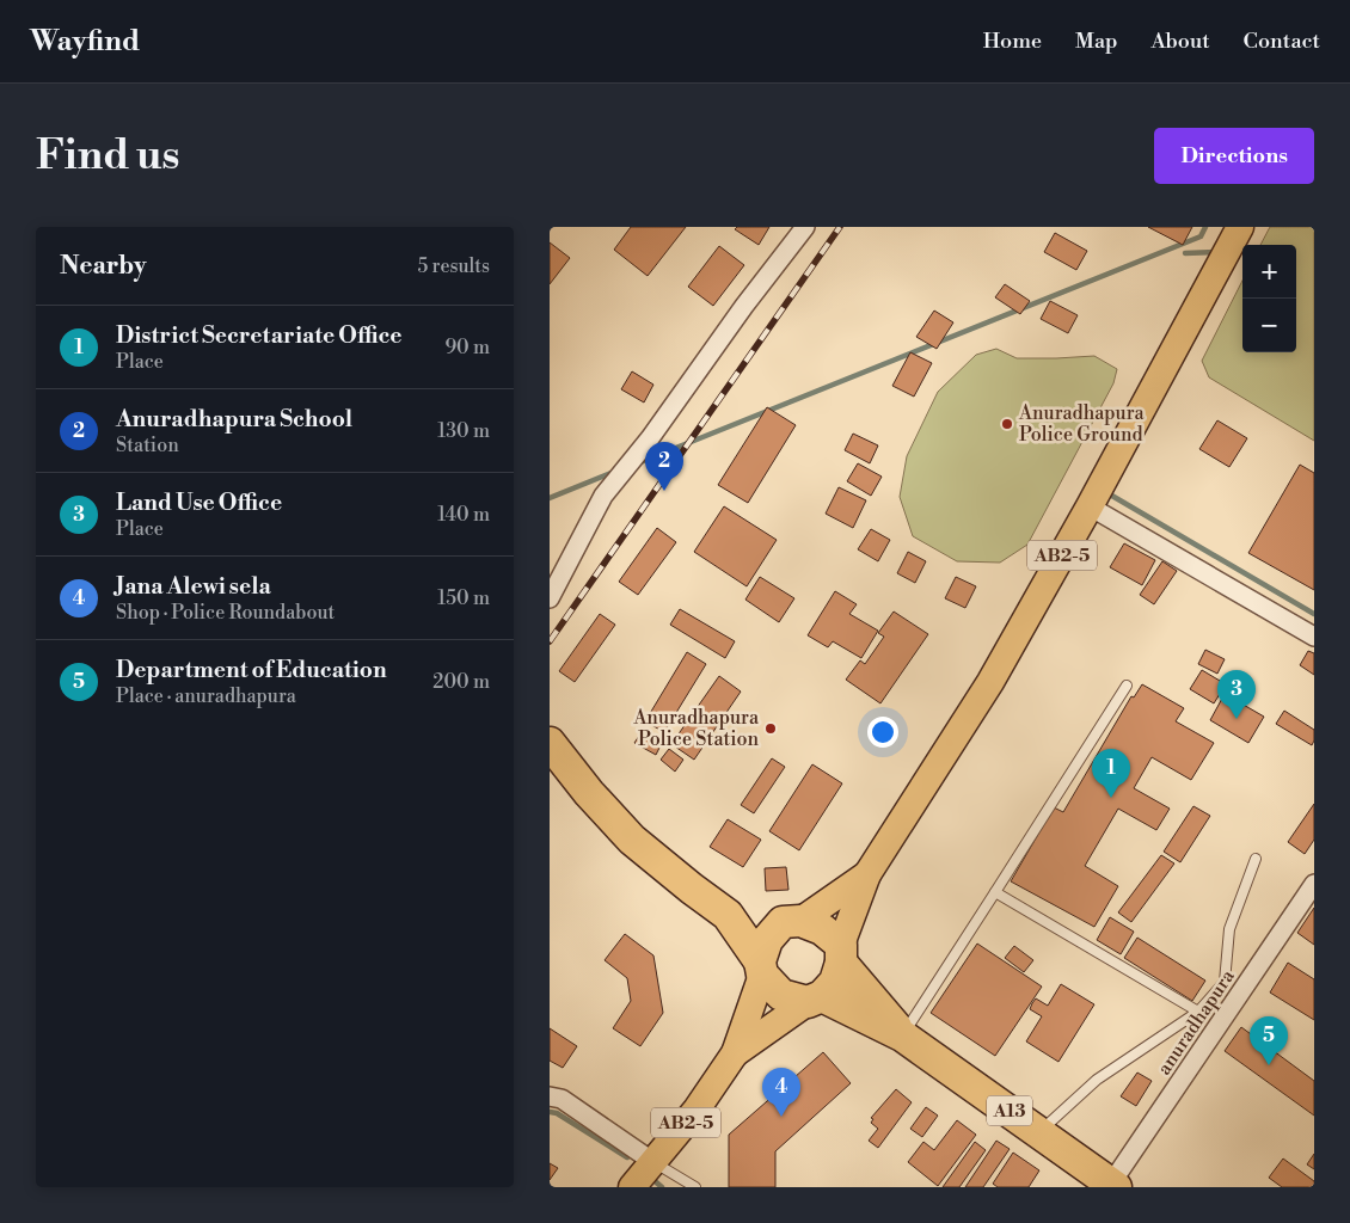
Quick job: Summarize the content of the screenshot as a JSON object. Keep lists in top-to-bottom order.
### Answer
{
  "streets": {
    "highway": ["A13"],
    "main road": ["AB2-5"],
    "street": ["anuradhapura"]
  },
  "crossings": [
    ["AB2-5", "A13"],
    ["anuradhapura", "A13"]
  ],
  "places": ["Anuradhapura Police Ground", "Anuradhapura Police Station"],
  "page": {
    "header": "Wayfind",
    "nav": [
      "Home",
      "Map",
      "About",
      "Contact"
    ],
    "buttons": "Directions",
    "title": "Find us",
    "heading": ["Nearby", "5 results"],
    "map_buttons": ["+", "−"],
    "list": [
      {
        "mark": "1",
        "name": "District Secretariate Office",
        "note": "Place",
        "value": "90 m"
      },
      {
        "mark": "2",
        "name": "Anuradhapura School",
        "note": "Station",
        "value": "130 m"
      },
      {
        "mark": "3",
        "name": "Land Use Office",
        "note": "Place",
        "value": "140 m"
      },
      {
        "mark": "4",
        "name": "Jana Alewi sela",
        "note": "Shop · Police Roundabout",
        "value": "150 m"
      },
      {
        "mark": "5",
        "name": "Department of Education",
        "note": "Place · anuradhapura",
        "value": "200 m"
      }
    ],
    "pins": [
      "2",
      "3",
      "1",
      "5",
      "4"
    ]
  }
}
